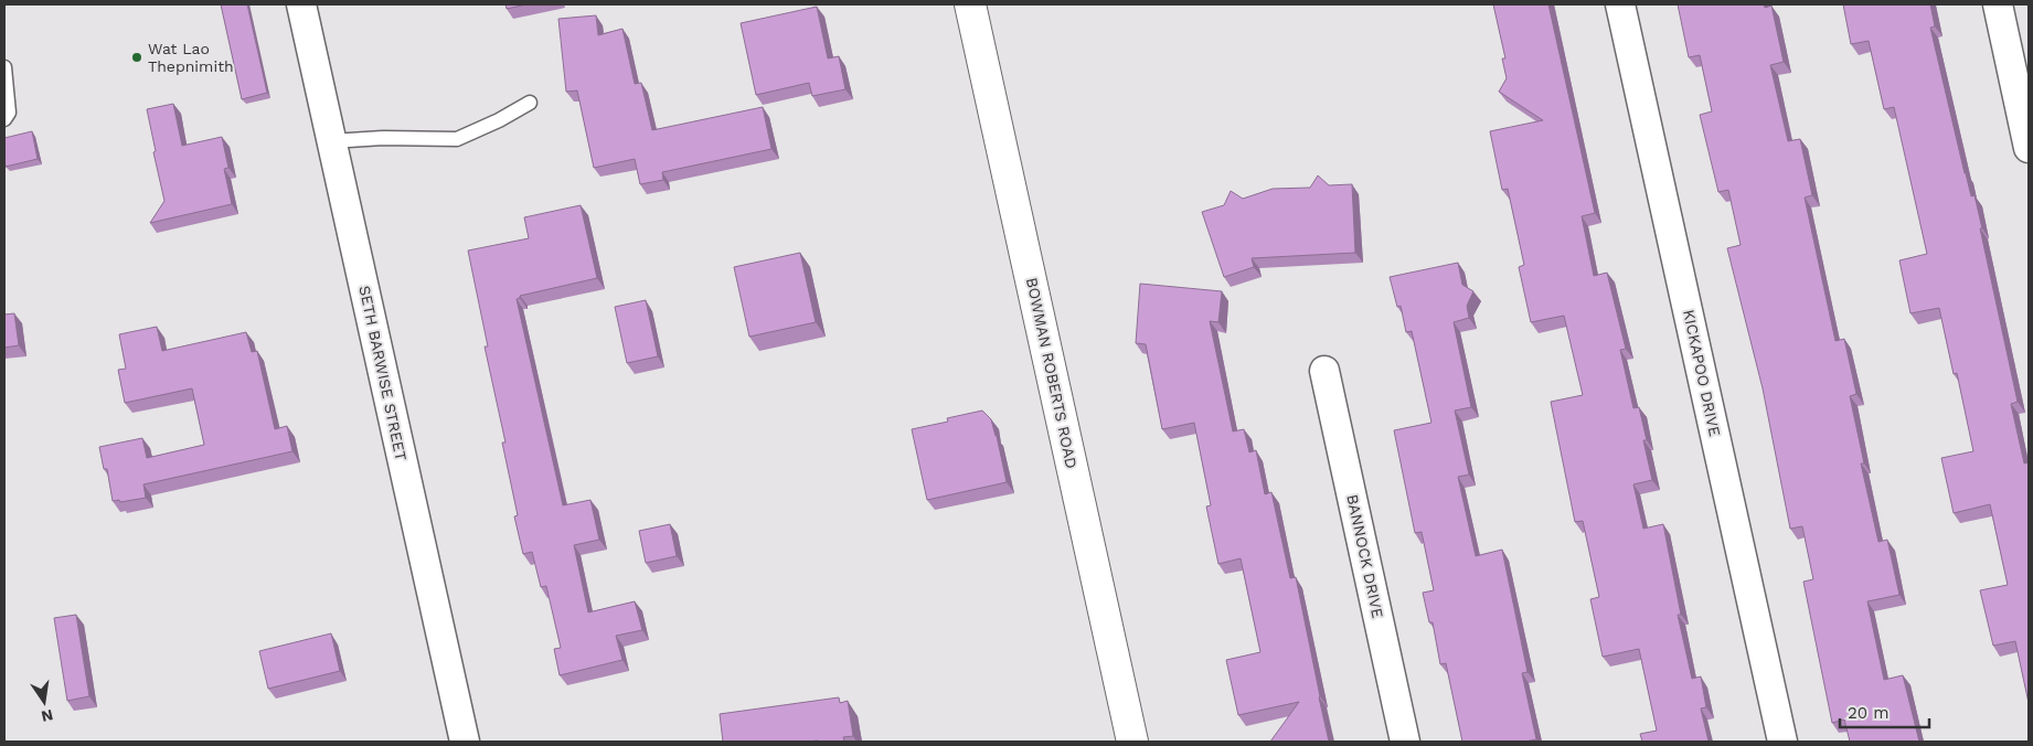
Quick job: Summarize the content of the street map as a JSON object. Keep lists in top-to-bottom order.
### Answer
{
  "streets": {
    "street": [
      "SETH BARWISE STREET",
      "BOWMAN ROBERTS ROAD",
      "KICKAPOO DRIVE",
      "BANNOCK DRIVE"
    ]
  },
  "places": ["Wat Lao Thepnimith"],
  "scale_bar": "20 m",
  "north": "bottom"
}
